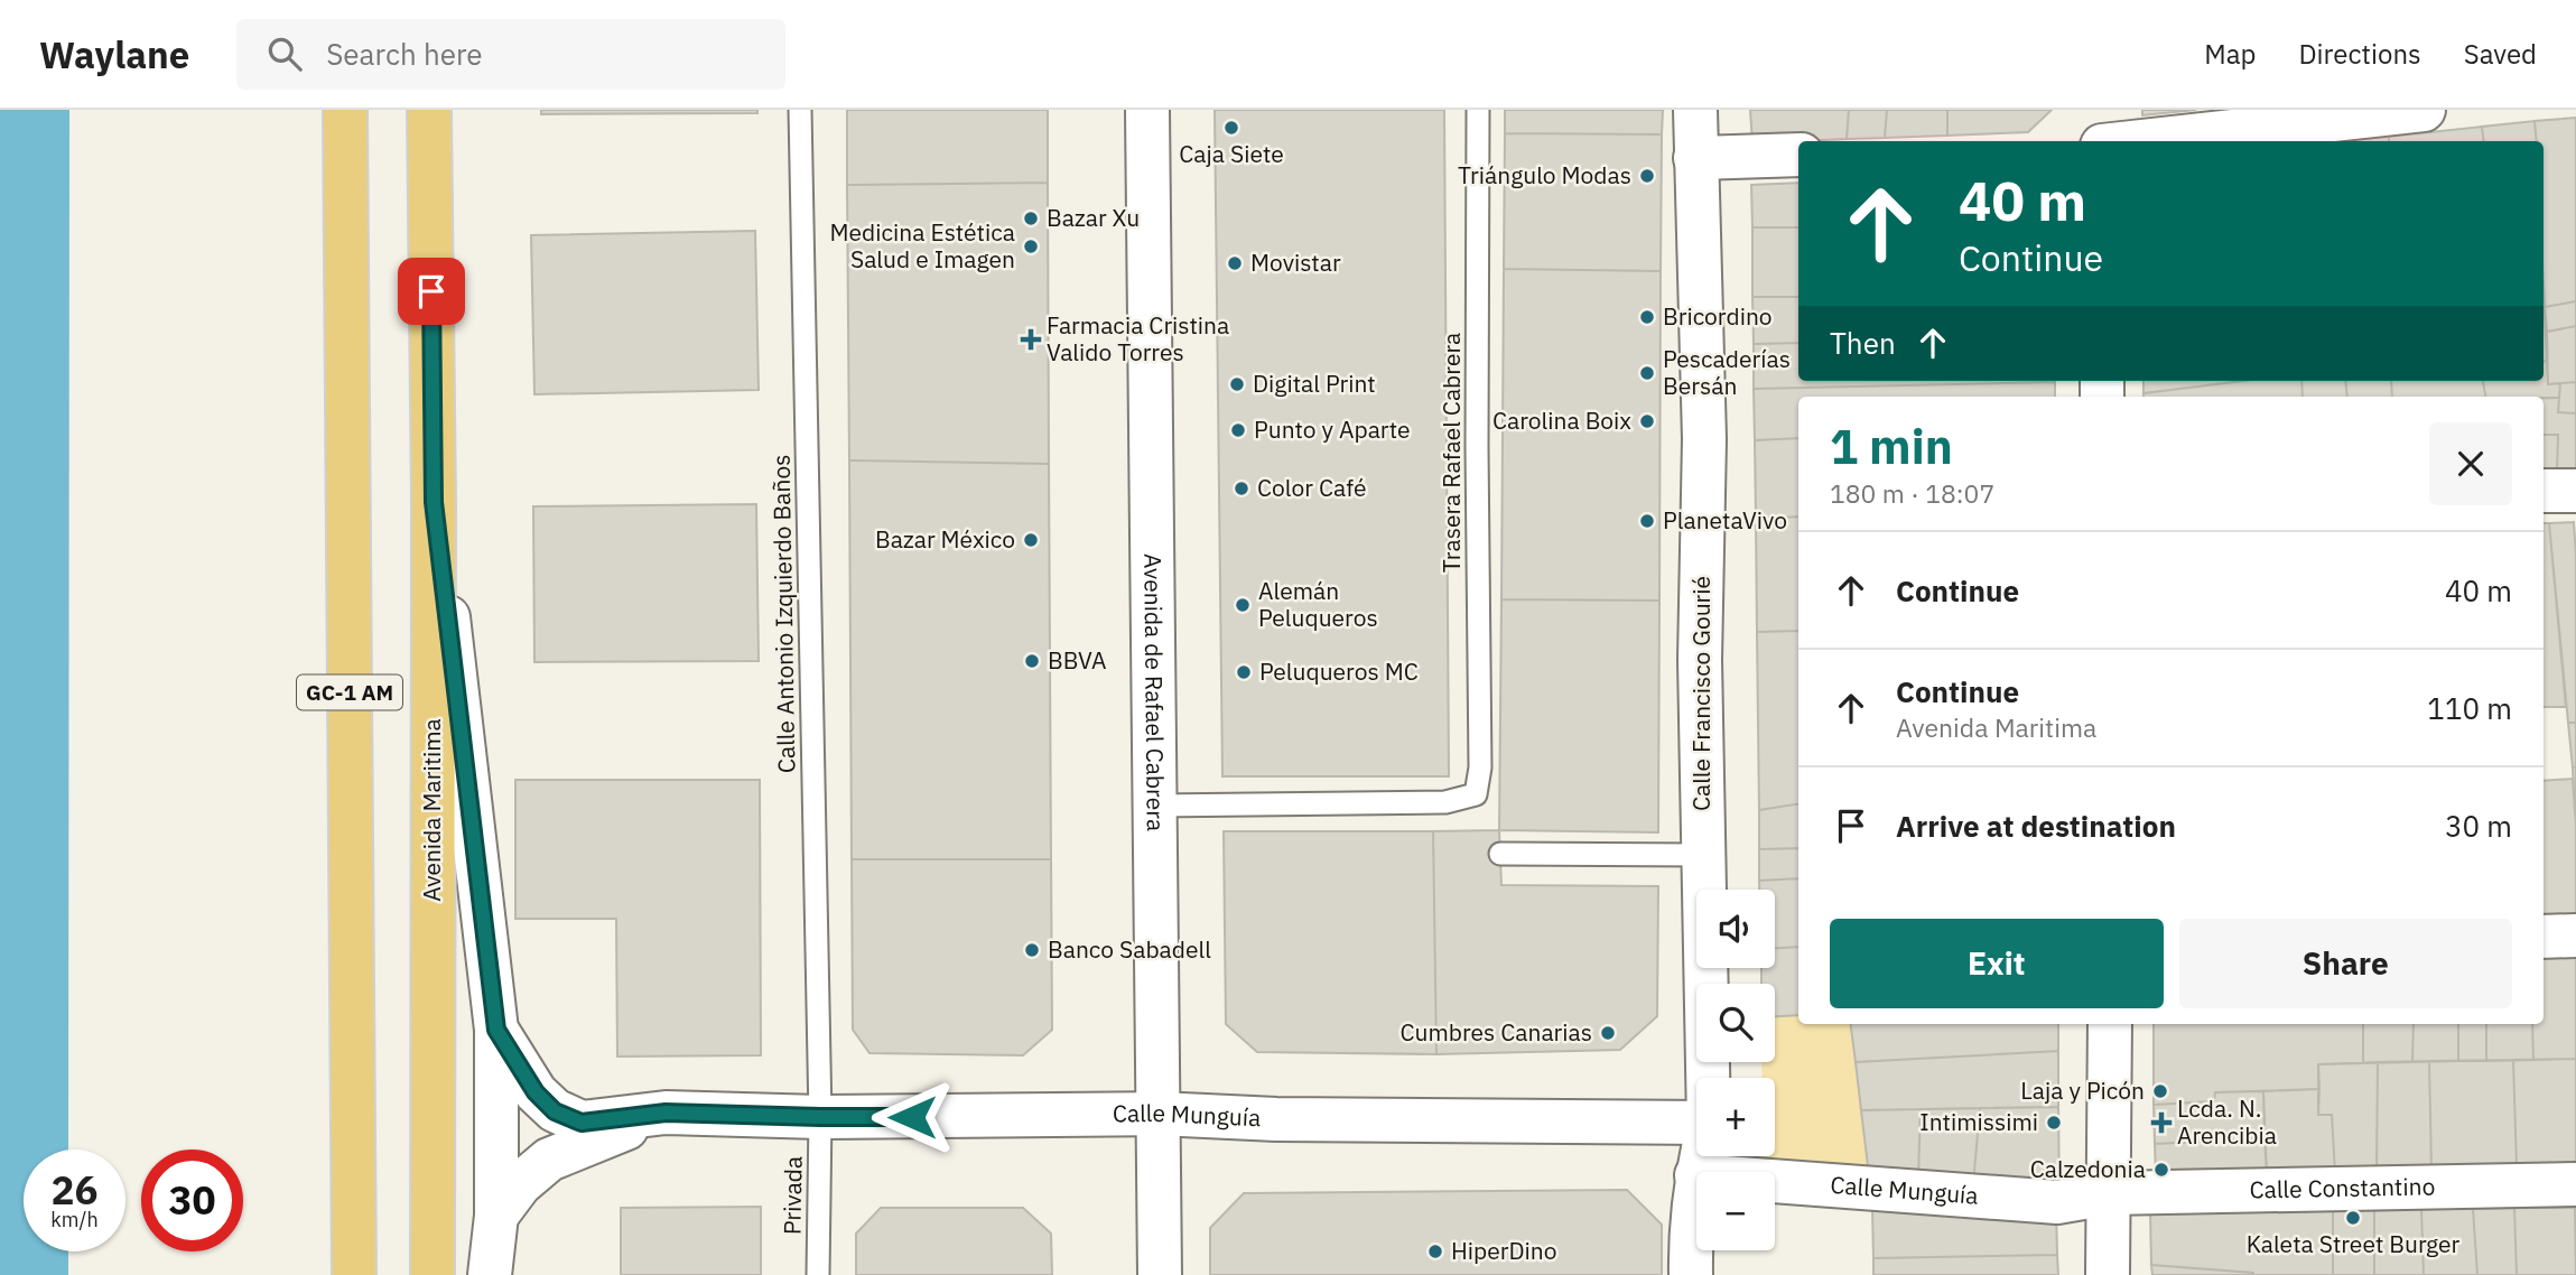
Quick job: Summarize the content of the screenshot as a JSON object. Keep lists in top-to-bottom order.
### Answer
{
  "streets": {
    "highway": ["GC-1 AM", "Avenida Maritima"],
    "street": [
      "Avenida de Rafael Cabrera",
      "Calle Francisco Gourié",
      "Calle Munguía",
      "Calle Constantino"
    ],
    "lane": ["Trasera Rafael Cabrera", "Calle Antonio Izquierdo Baños", "Privada"]
  },
  "crossings": [
    ["Trasera Rafael Cabrera", "Avenida de Rafael Cabrera"],
    ["Calle Antonio Izquierdo Baños", "Calle Munguía"],
    ["Calle Antonio Izquierdo Baños", "Privada"],
    ["Avenida de Rafael Cabrera", "Calle Munguía"],
    ["Calle Munguía", "Calle Constantino"],
    ["Calle Munguía", "Privada"]
  ],
  "places": {
    "other": [
      "Caja Siete",
      "Triángulo Modas",
      "Bazar Xu",
      "Medicina Estética Salud e Imagen",
      "Movistar",
      "Bricordino",
      "Pescaderías Bersán",
      "Digital Print",
      "Carolina Boix",
      "Punto y Aparte",
      "Color Café",
      "PlanetaVivo",
      "Bazar México",
      "Alemán Peluqueros",
      "BBVA",
      "Peluqueros MC",
      "Banco Sabadell",
      "Cumbres Canarias",
      "Laja y Picón",
      "Intimissimi",
      "Calzedonia",
      "Kaleta Street Burger",
      "HiperDino"
    ],
    "health": ["Farmacia Cristina Valido Torres", "Lcda. N. Arencibia"]
  },
  "page": {
    "header": "Waylane",
    "search": "Search here",
    "nav": ["Map", "Directions", "Saved"],
    "turn": ["40 m", "Continue"],
    "then": "Then",
    "heading": ["1 min", "180 m · 18:07"],
    "list": [
      {
        "name": "Continue",
        "value": "40 m"
      },
      {
        "name": "Continue",
        "note": "Avenida Maritima",
        "value": "110 m"
      },
      {
        "name": "Arrive at destination",
        "value": "30 m"
      }
    ],
    "map_buttons": ["+", "−"],
    "buttons": ["Exit", "Share"],
    "speed": "26 km/h",
    "limit": "30"
  }
}
